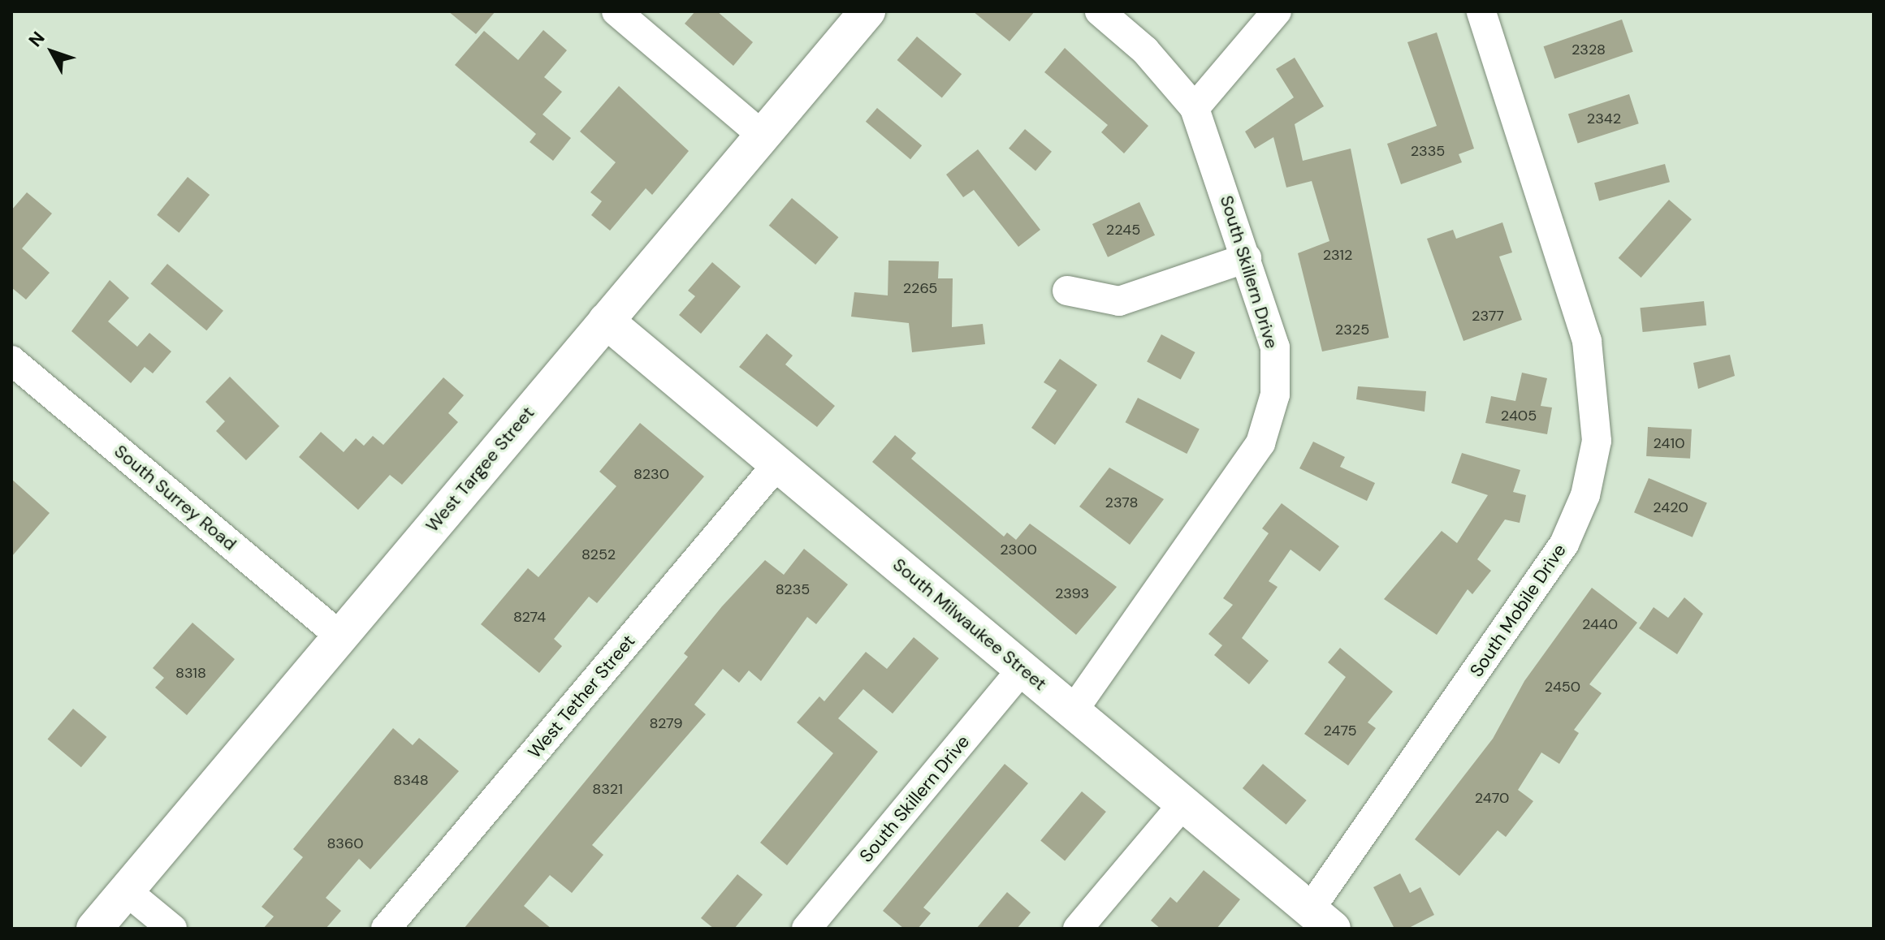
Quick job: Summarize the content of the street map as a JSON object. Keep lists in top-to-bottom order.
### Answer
{
  "streets": {
    "street": [
      "South Skillern Drive",
      "West Targee Street",
      "South Surrey Road",
      "South Mobile Drive",
      "South Milwaukee Street",
      "West Tether Street"
    ]
  },
  "crossings": [
    ["South Skillern Drive", "South Milwaukee Street"],
    ["West Targee Street", "South Surrey Road"],
    ["West Targee Street", "South Milwaukee Street"],
    ["South Mobile Drive", "South Milwaukee Street"],
    ["South Milwaukee Street", "West Tether Street"]
  ],
  "house_numbers": [
    "2328",
    "2342",
    "2335",
    "2245",
    "2312",
    "2265",
    "2377",
    "2325",
    "2405",
    "2410",
    "8230",
    "2378",
    "2420",
    "2300",
    "8252",
    "8235",
    "2393",
    "8274",
    "2440",
    "8318",
    "2450",
    "8279",
    "2475",
    "8348",
    "8321",
    "2470",
    "8360"
  ],
  "north": "top left"
}
